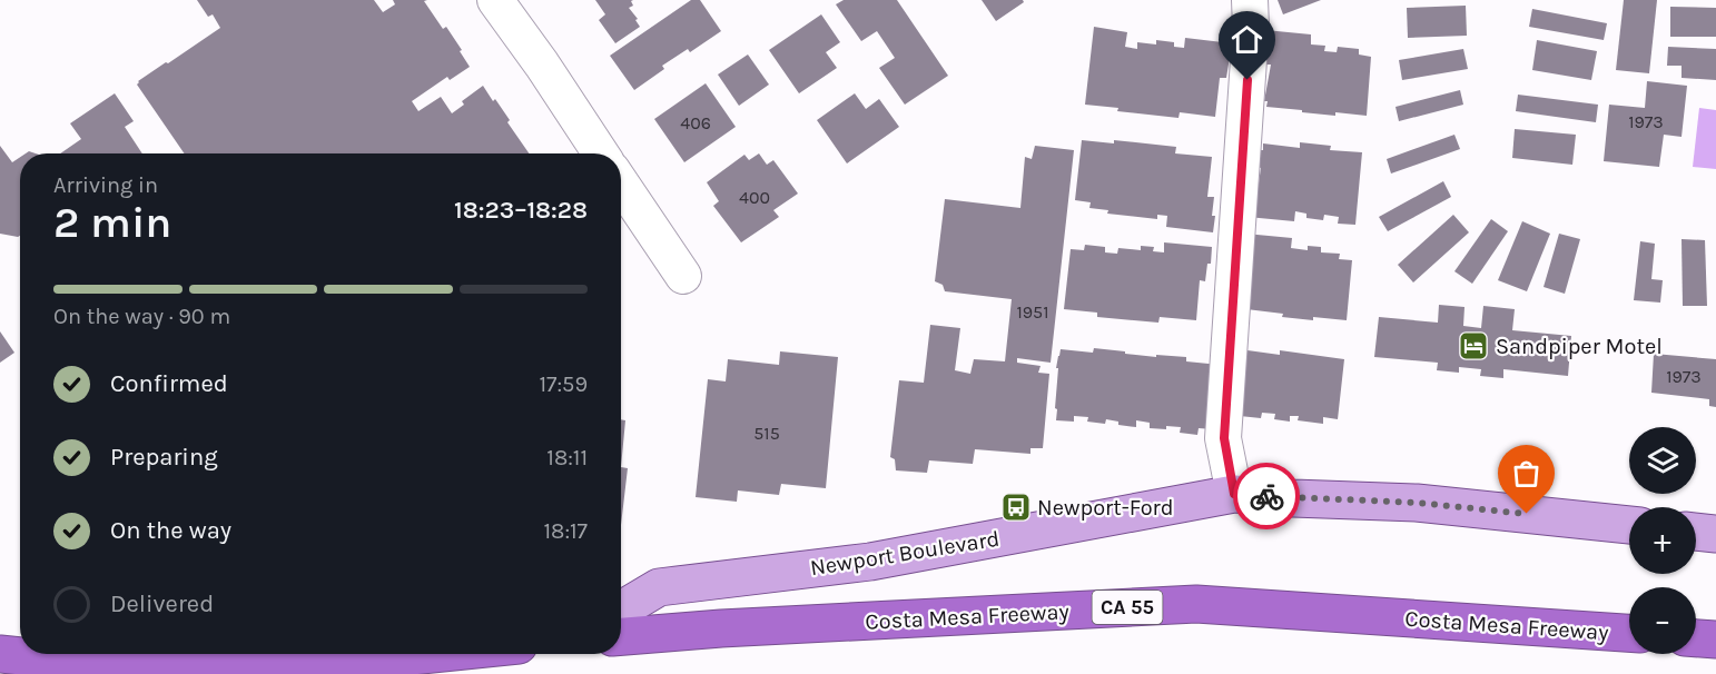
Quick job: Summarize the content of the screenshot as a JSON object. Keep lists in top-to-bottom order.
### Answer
{
  "streets": {
    "highway": ["CA 55", "Costa Mesa Freeway"],
    "main road": ["Newport Boulevard"]
  },
  "places": {
    "hotel": ["Sandpiper Motel"],
    "bus stop": ["Newport-Ford"]
  },
  "house_numbers": [
    "1973",
    "406",
    "400",
    "1951",
    "1973",
    "515"
  ],
  "page": {
    "heading": ["2 min", "Arriving in", "18:23–18:28"],
    "bar": "On the way · 90 m",
    "list": [
      ["Confirmed", "17:59"],
      ["Preparing", "18:11"],
      ["On the way", "18:17"],
      "Delivered"
    ],
    "map_buttons": ["+", "−"]
  }
}
